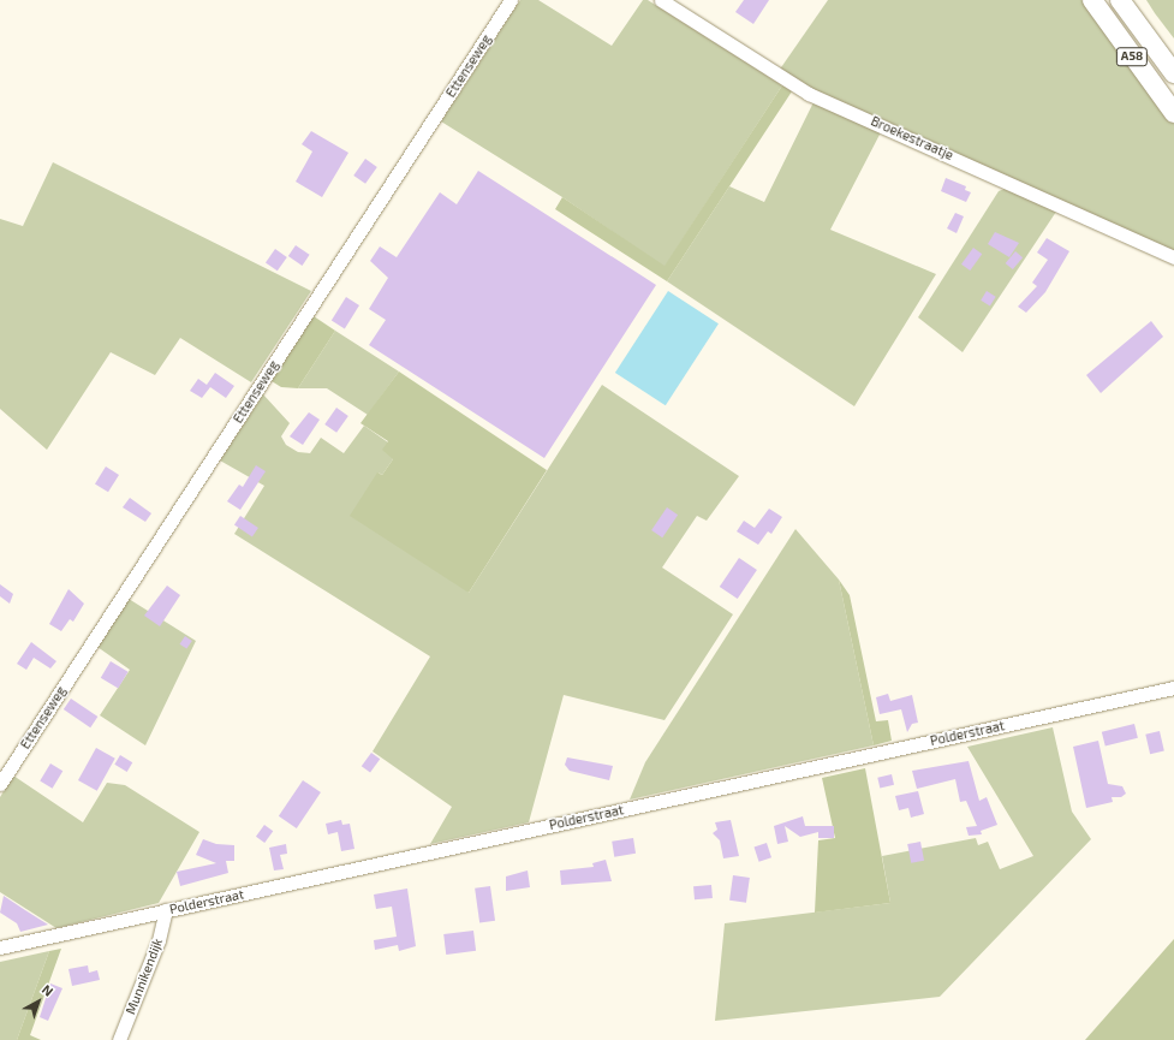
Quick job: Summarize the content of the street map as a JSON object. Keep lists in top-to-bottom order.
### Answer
{
  "streets": {
    "highway": ["A58"],
    "street": [
      "Ettenseweg",
      "Broekestraatje",
      "Polderstraat",
      "Munnikendijk"
    ]
  },
  "crossings": [
    ["Polderstraat", "Munnikendijk"]
  ],
  "north": "top right"
}
